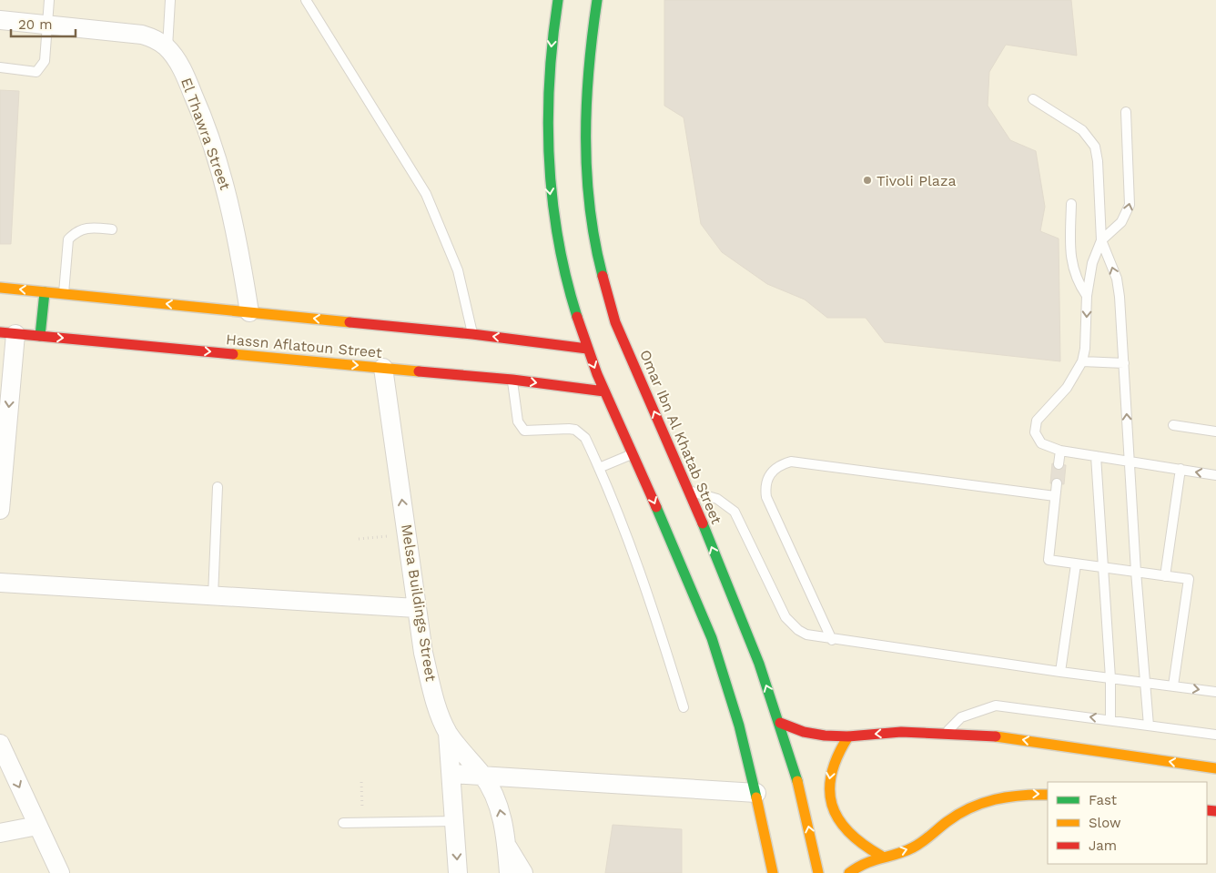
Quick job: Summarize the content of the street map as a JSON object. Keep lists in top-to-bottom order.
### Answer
{
  "streets": {
    "street": [
      "El Thawra Street",
      "Hassn Aflatoun Street",
      "Omar Ibn Al Khatab Street",
      "Melsa Buildings Street"
    ]
  },
  "crossings": [
    ["El Thawra Street", "Hassn Aflatoun Street"],
    ["Hassn Aflatoun Street", "Melsa Buildings Street"]
  ],
  "one_way": ["Melsa Buildings Street"],
  "places": ["Tivoli Plaza"],
  "legend": ["Fast", "Slow", "Jam"],
  "scale_bar": "20 m"
}
